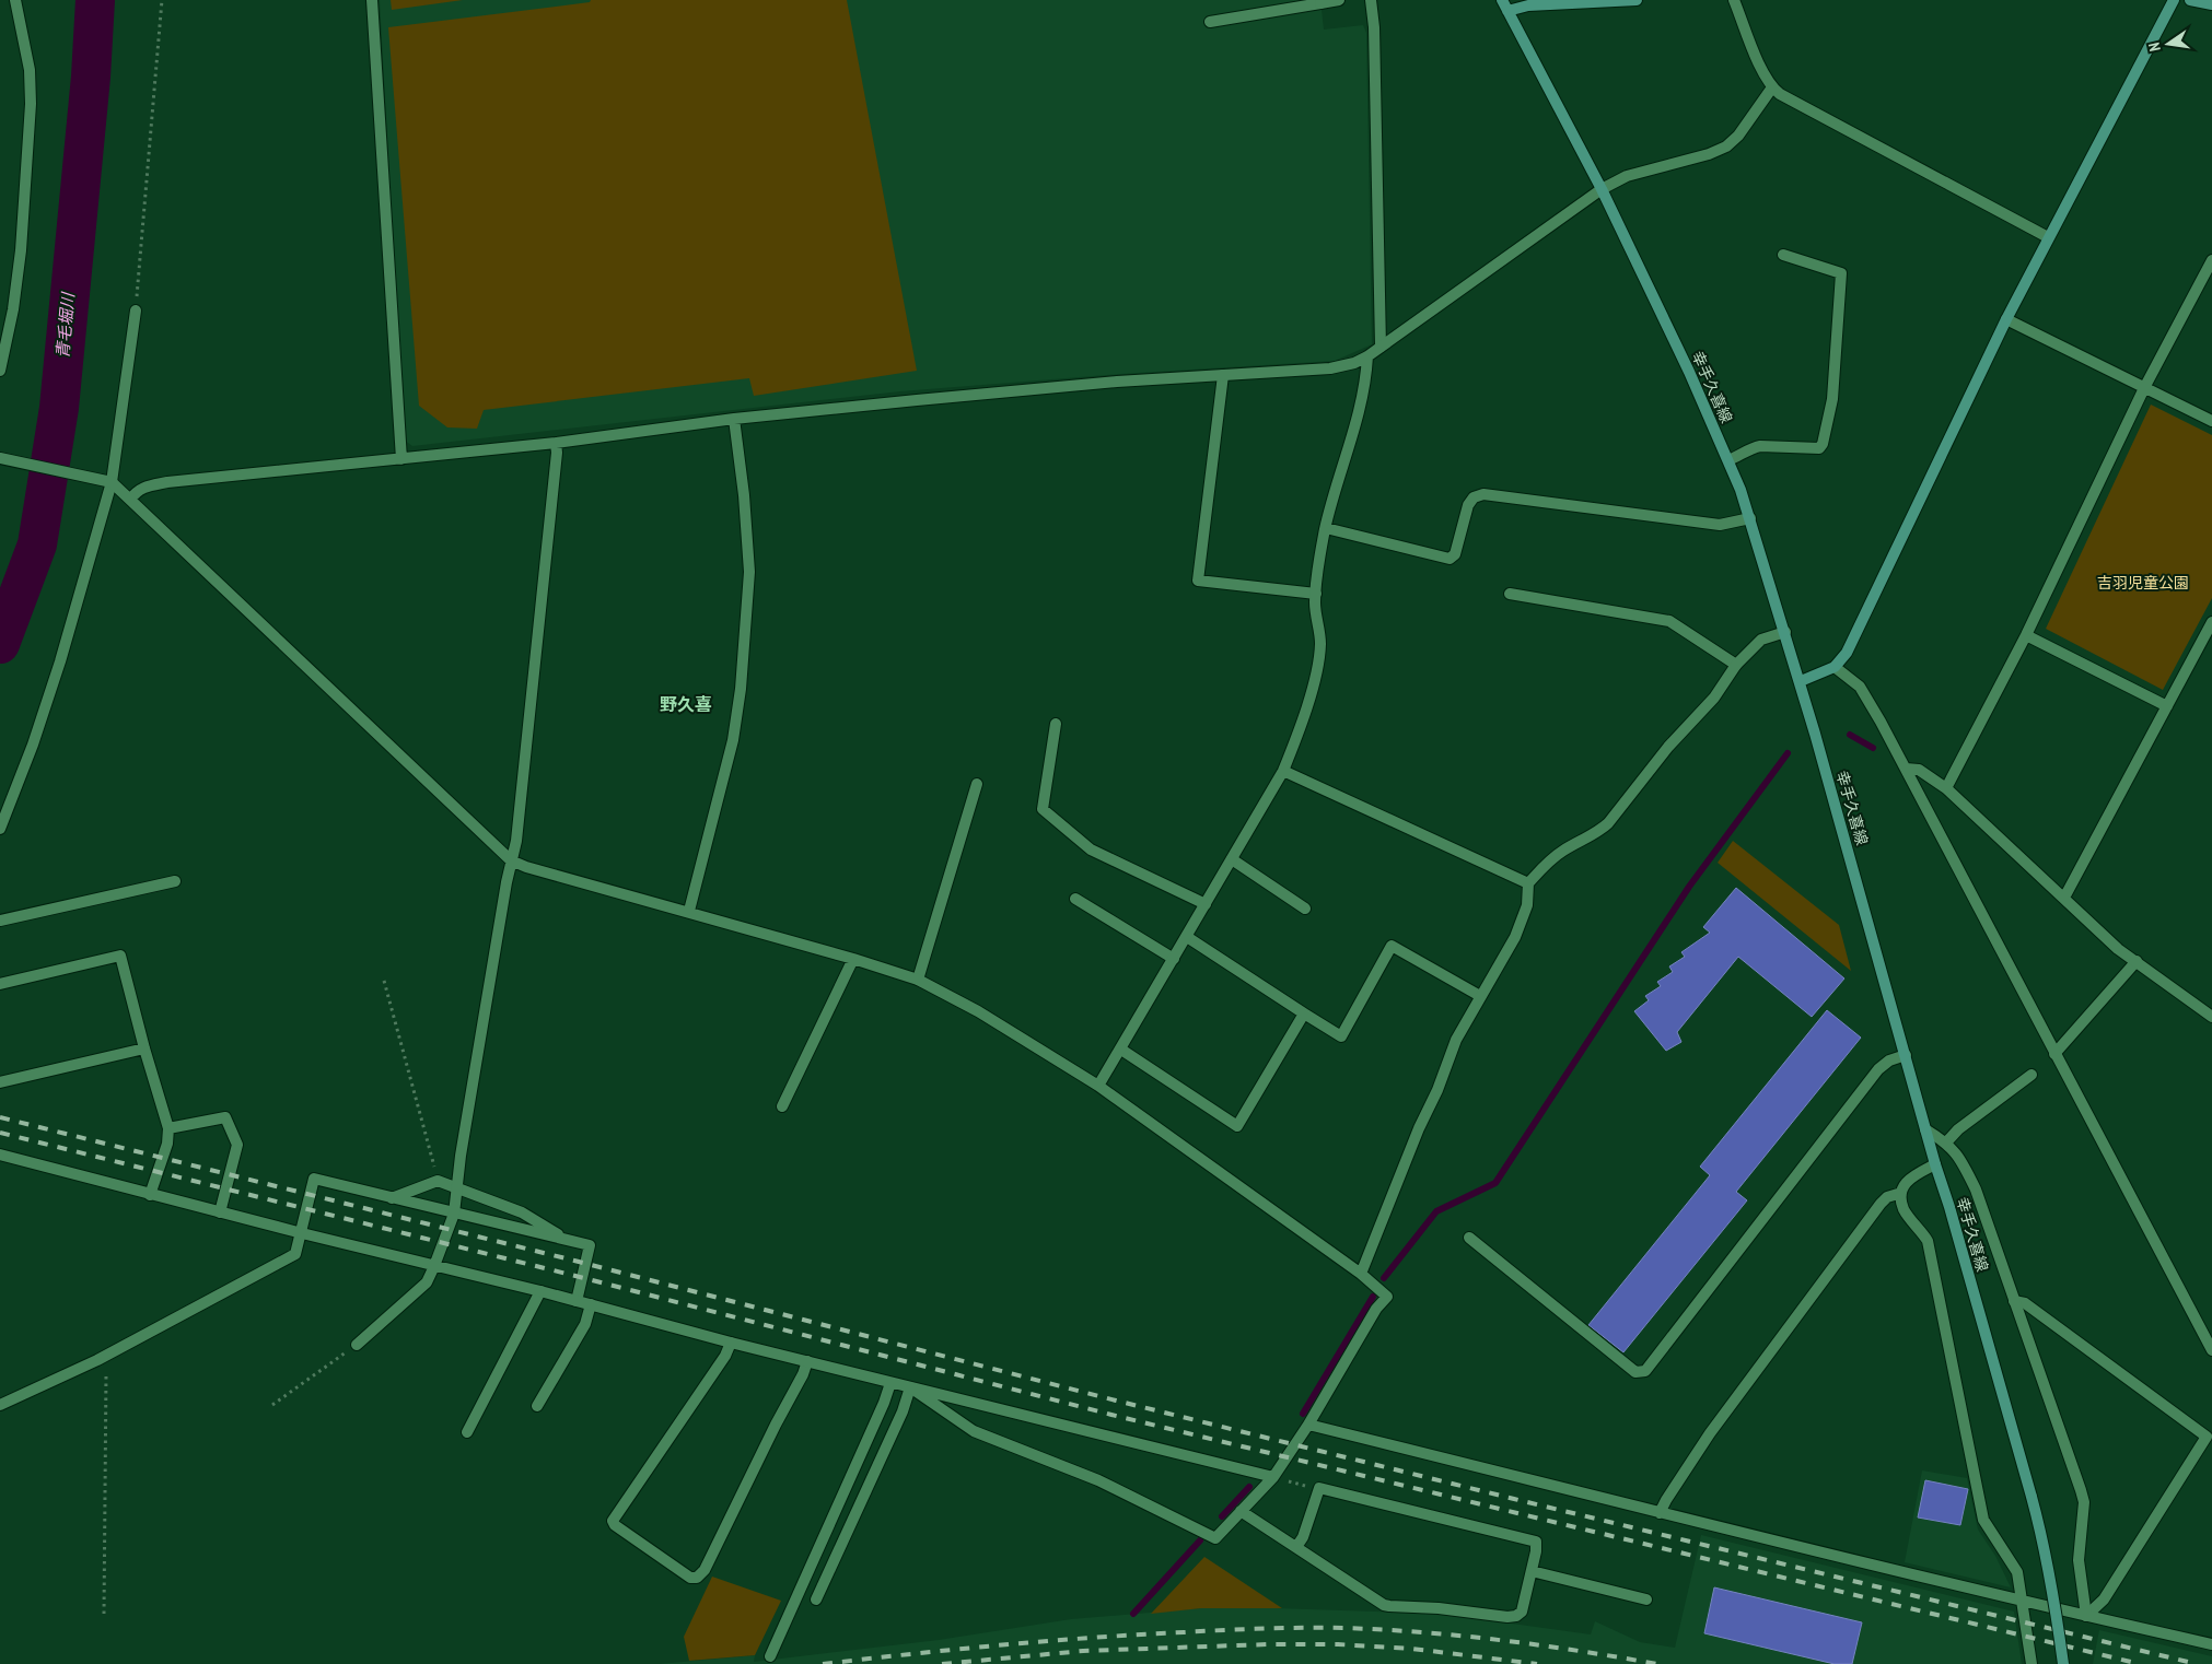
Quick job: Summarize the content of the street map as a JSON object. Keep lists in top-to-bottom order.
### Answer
{
  "streets": {
    "main road": ["幸手久喜線"]
  },
  "districts": ["野久喜"],
  "water": ["青毛堀川"],
  "parks": ["吉羽児童公園"],
  "north": "left"
}
